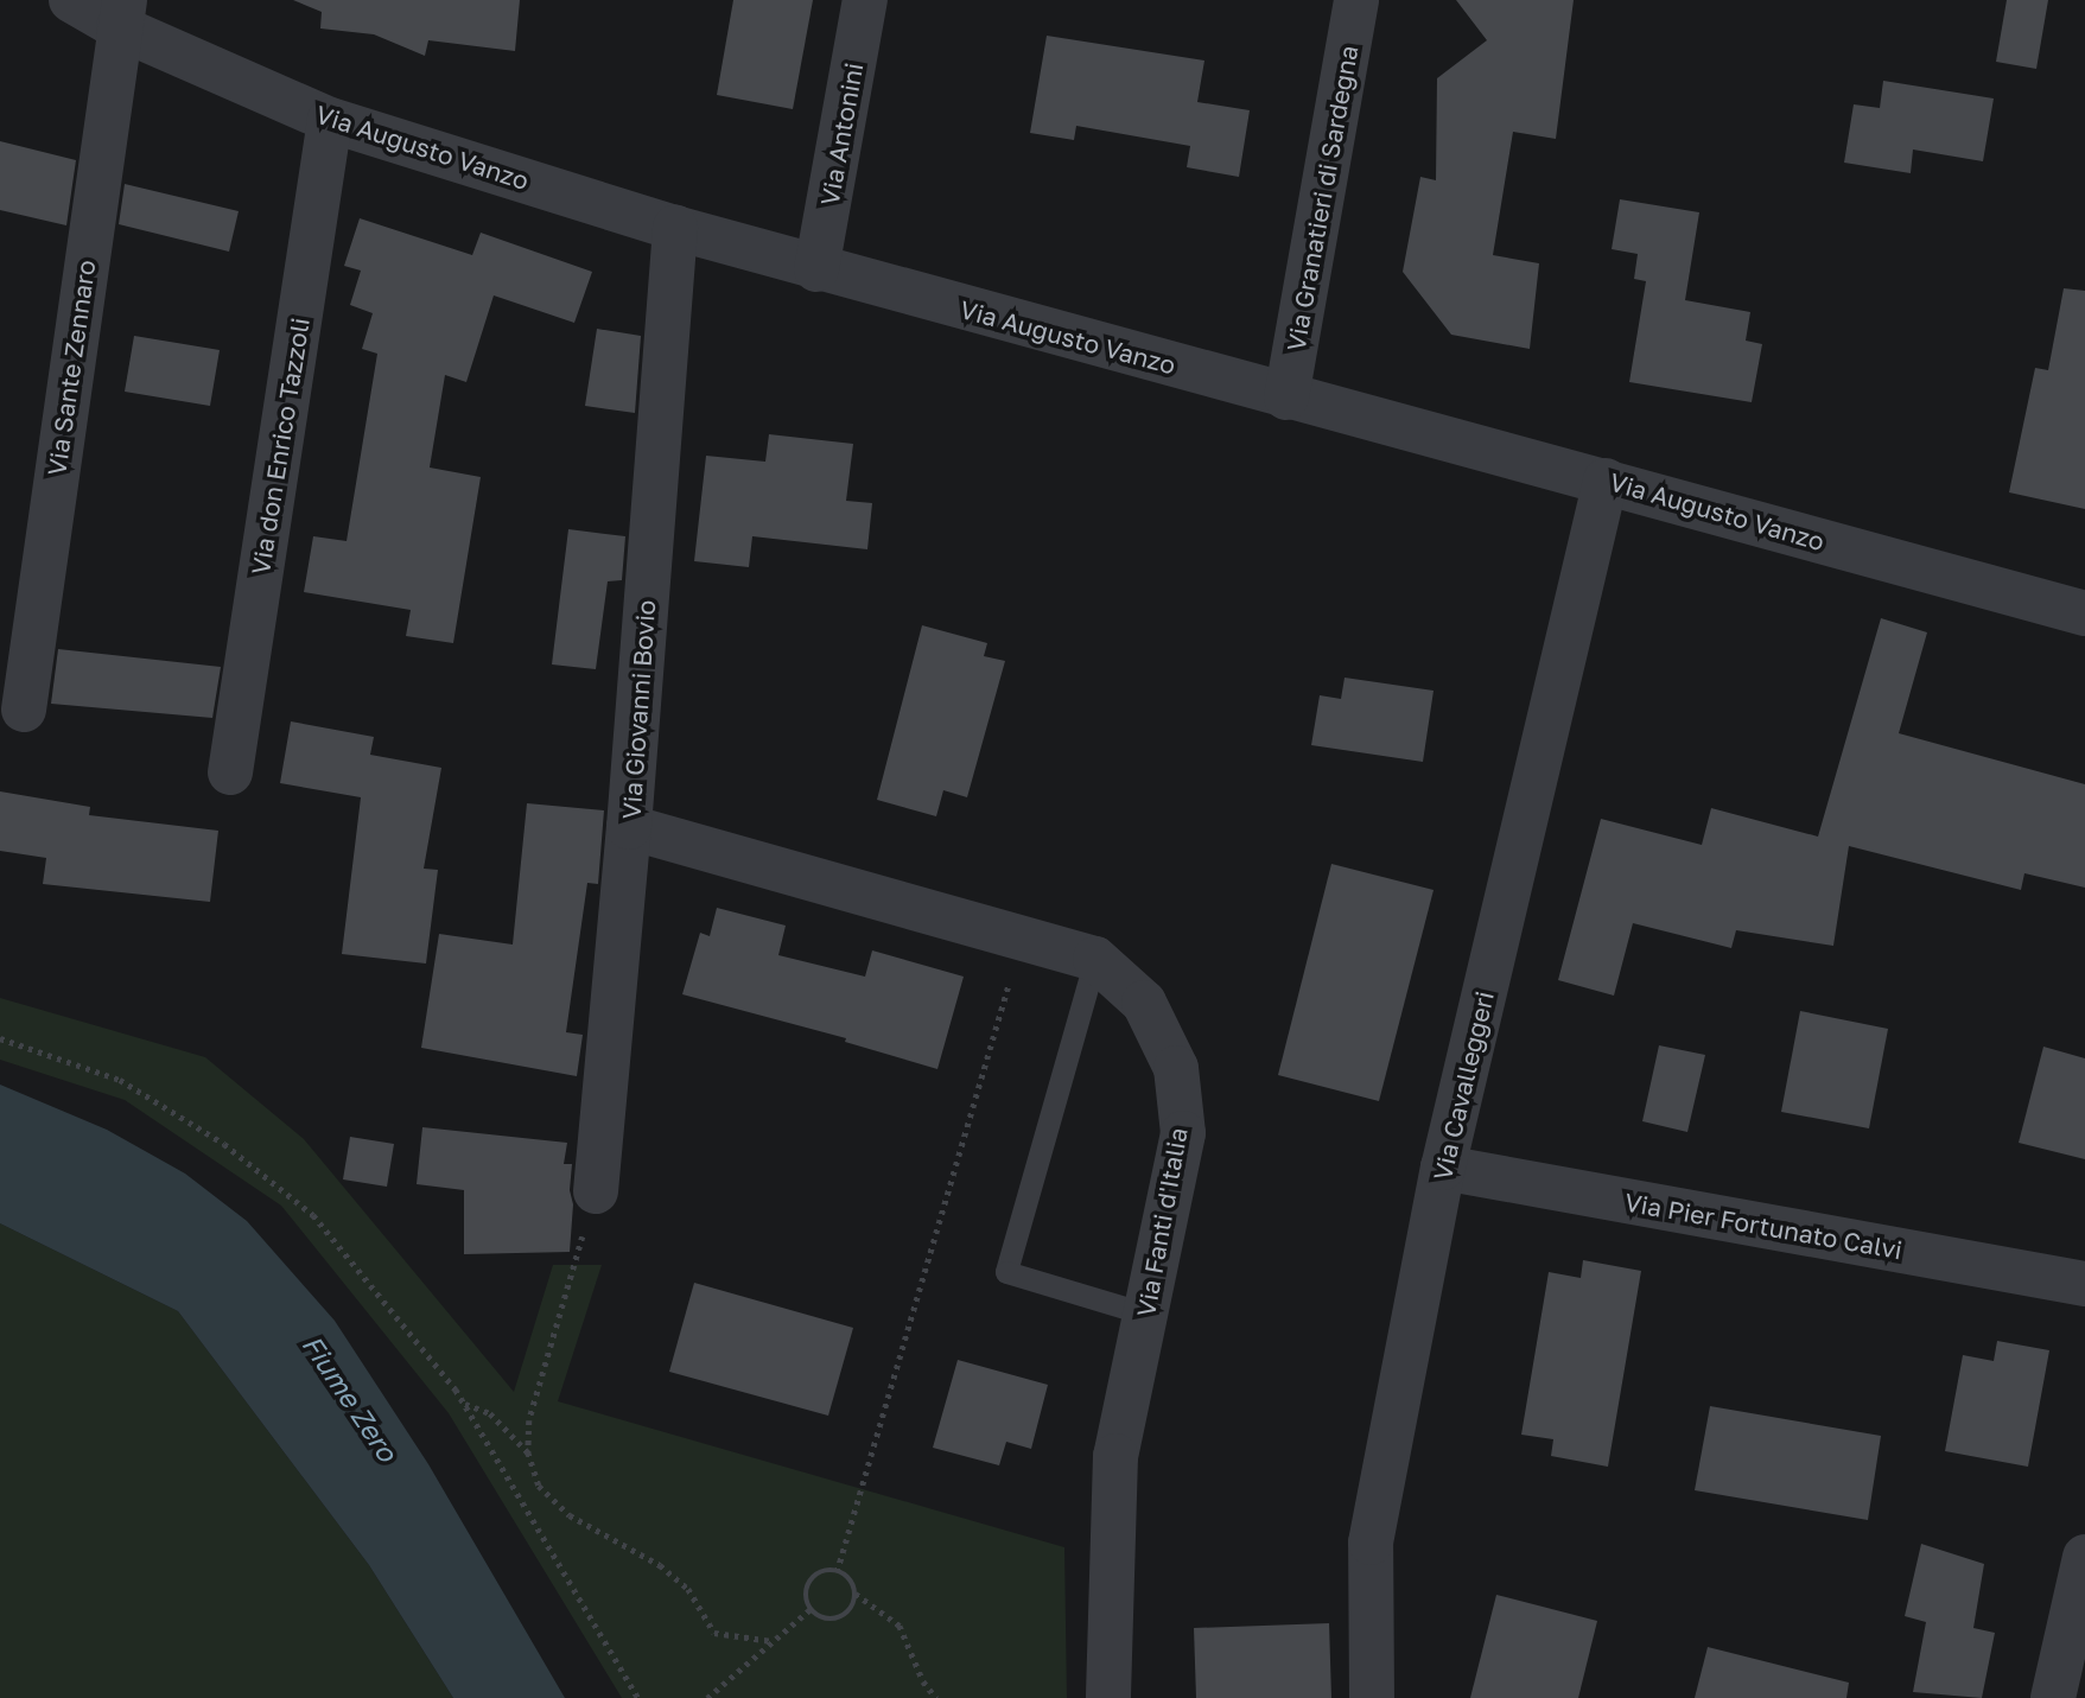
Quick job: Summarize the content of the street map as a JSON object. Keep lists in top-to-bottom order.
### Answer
{
  "streets": {
    "street": [
      "Via Antonini",
      "Via Augusto Vanzo",
      "Via Granatieri di Sardegna",
      "Via Sante Zennaro",
      "Via don Enrico Tazzoli",
      "Via Giovanni Bovio",
      "Via Cavalleggeri",
      "Via Fanti d'Italia",
      "Via Pier Fortunato Calvi"
    ]
  },
  "crossings": [
    ["Via Antonini", "Via Augusto Vanzo"],
    ["Via Augusto Vanzo", "Via Granatieri di Sardegna"],
    ["Via Augusto Vanzo", "Via Sante Zennaro"],
    ["Via Augusto Vanzo", "Via don Enrico Tazzoli"],
    ["Via Augusto Vanzo", "Via Giovanni Bovio"],
    ["Via Augusto Vanzo", "Via Cavalleggeri"],
    ["Via Giovanni Bovio", "Via Fanti d'Italia"],
    ["Via Cavalleggeri", "Via Pier Fortunato Calvi"]
  ],
  "water": ["Fiume Zero"]
}
